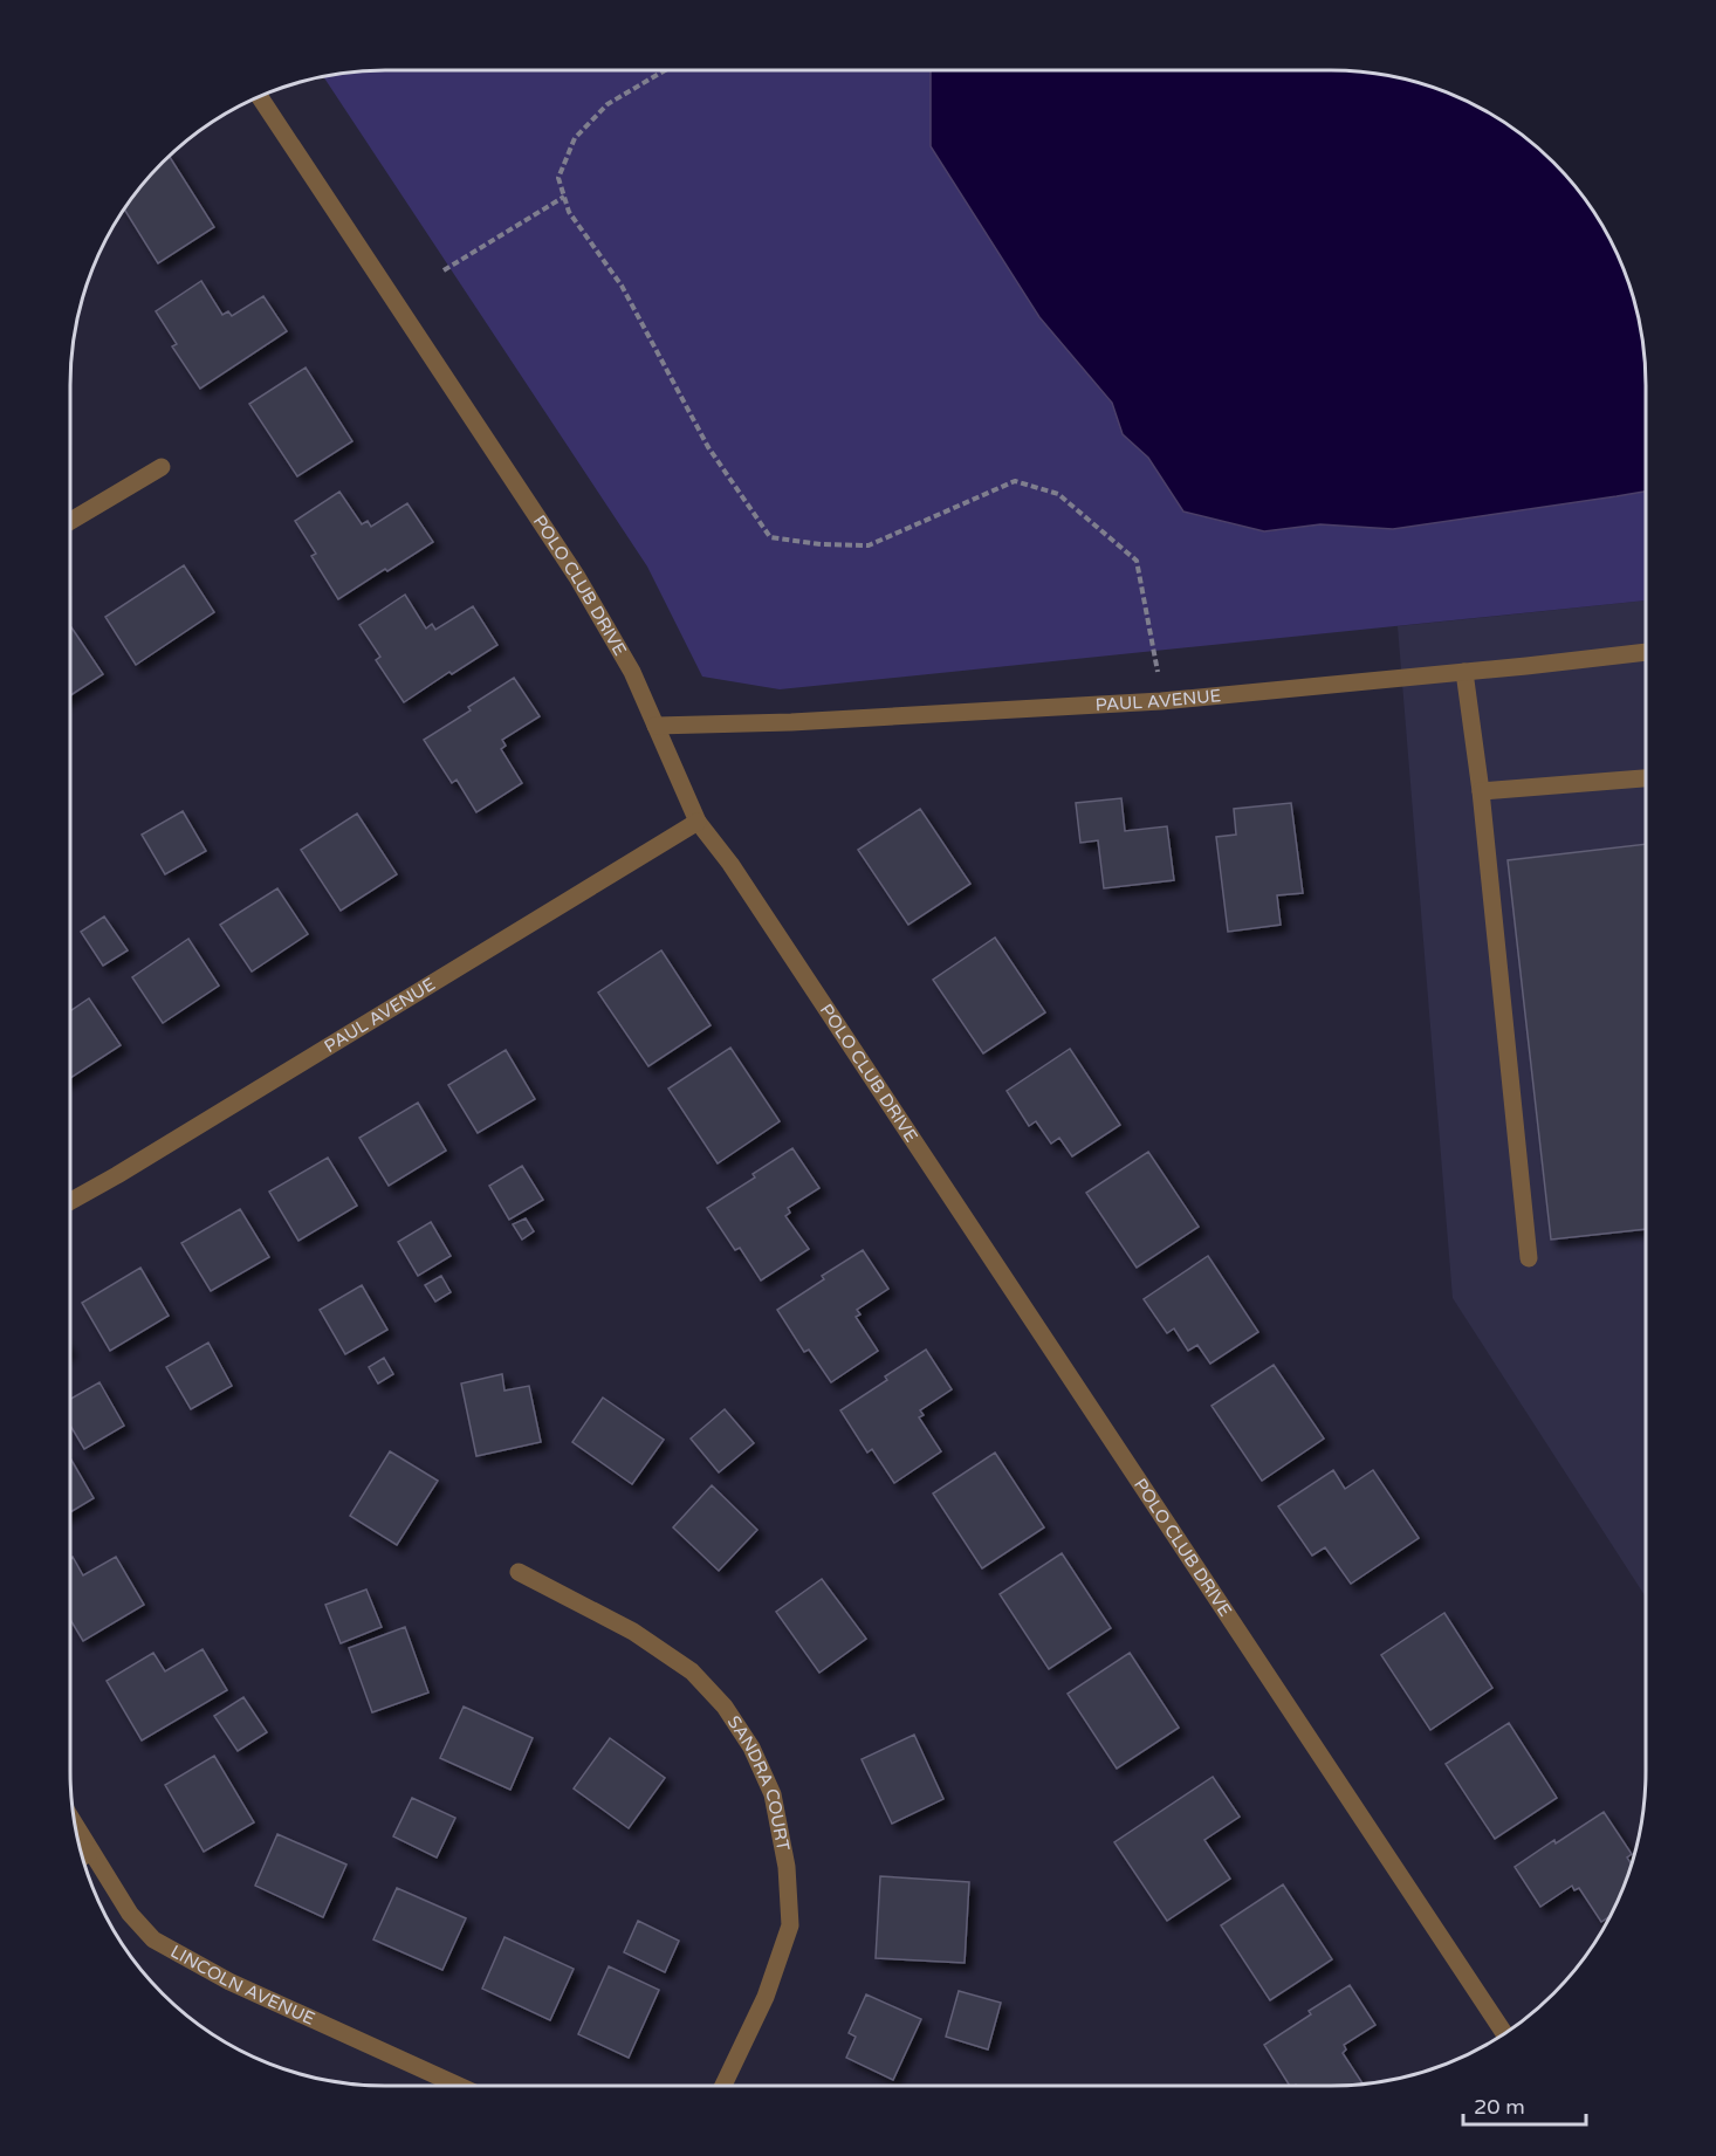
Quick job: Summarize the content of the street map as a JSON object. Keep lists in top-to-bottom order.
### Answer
{
  "streets": {
    "street": [
      "POLO CLUB DRIVE",
      "PAUL AVENUE",
      "SANDRA COURT",
      "LINCOLN AVENUE"
    ]
  },
  "crossings": [
    ["POLO CLUB DRIVE", "PAUL AVENUE"]
  ],
  "scale_bar": "20 m"
}
